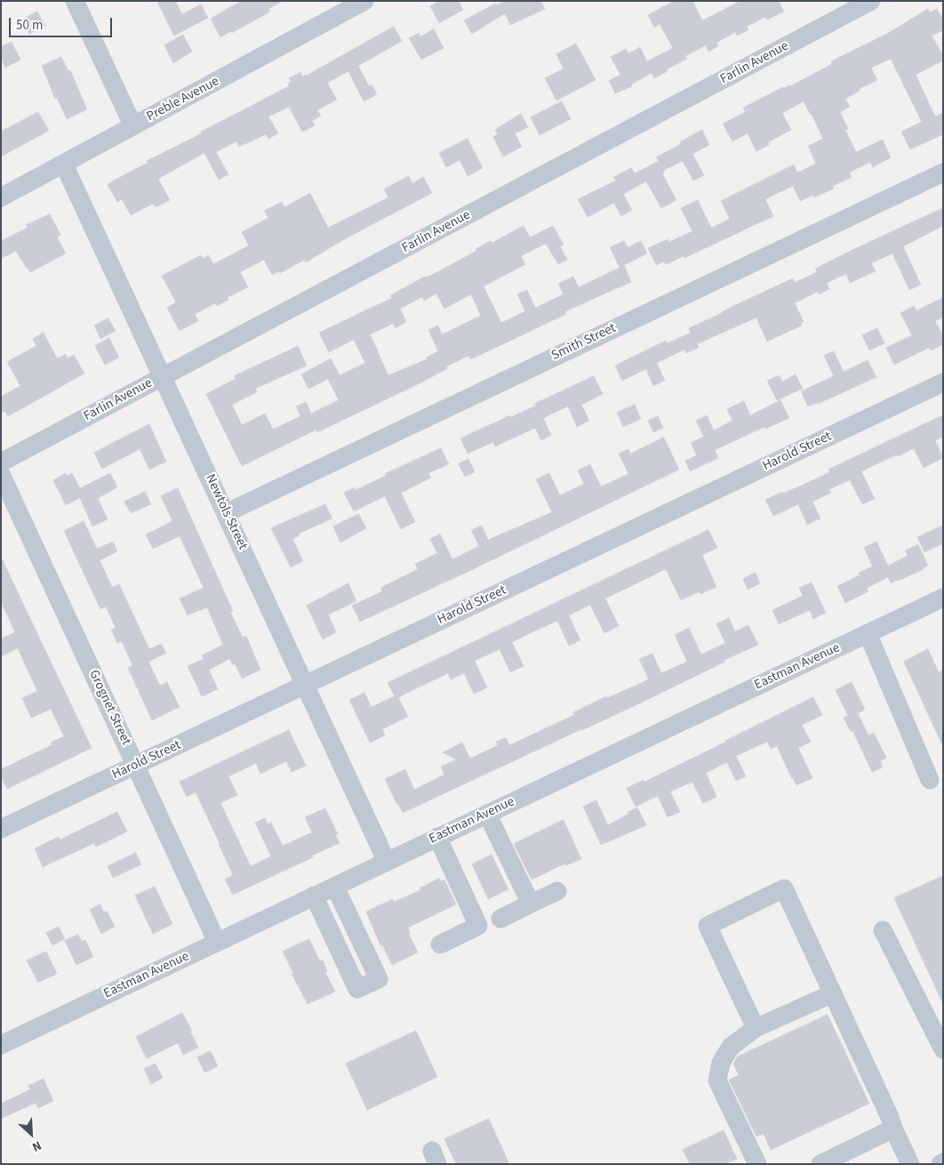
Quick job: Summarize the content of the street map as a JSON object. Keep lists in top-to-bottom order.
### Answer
{
  "streets": {
    "street": [
      "Farlin Avenue",
      "Preble Avenue",
      "Smith Street",
      "Harold Street",
      "Newtols Street",
      "Eastman Avenue",
      "Grognet Street"
    ]
  },
  "crossings": [
    ["Farlin Avenue", "Newtols Street"],
    ["Preble Avenue", "Newtols Street"],
    ["Smith Street", "Newtols Street"],
    ["Harold Street", "Newtols Street"],
    ["Harold Street", "Grognet Street"],
    ["Newtols Street", "Eastman Avenue"],
    ["Eastman Avenue", "Grognet Street"]
  ],
  "scale_bar": "50 m",
  "north": "bottom right"
}
